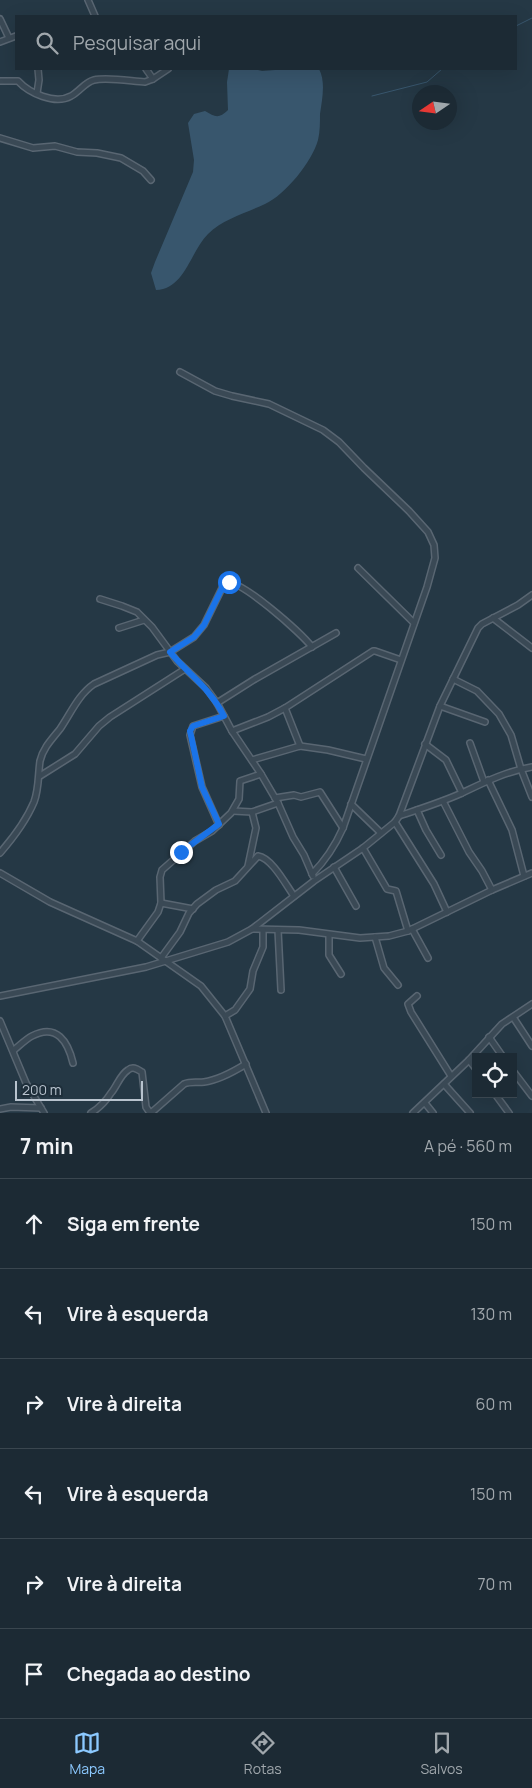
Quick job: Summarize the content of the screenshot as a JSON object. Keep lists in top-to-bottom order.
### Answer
{
  "scale_bar": "200 m",
  "north": "left",
  "page": {
    "search": "Pesquisar aqui",
    "scale": "200 m",
    "heading": ["7 min", "A pé · 560 m"],
    "list": [
      ["Siga em frente", "150 m"],
      ["Vire à esquerda", "130 m"],
      ["Vire à direita", "60 m"],
      ["Vire à esquerda", "150 m"],
      ["Vire à direita", "70 m"],
      "Chegada ao destino"
    ],
    "nav": ["Mapa", "Rotas", "Salvos"]
  }
}
